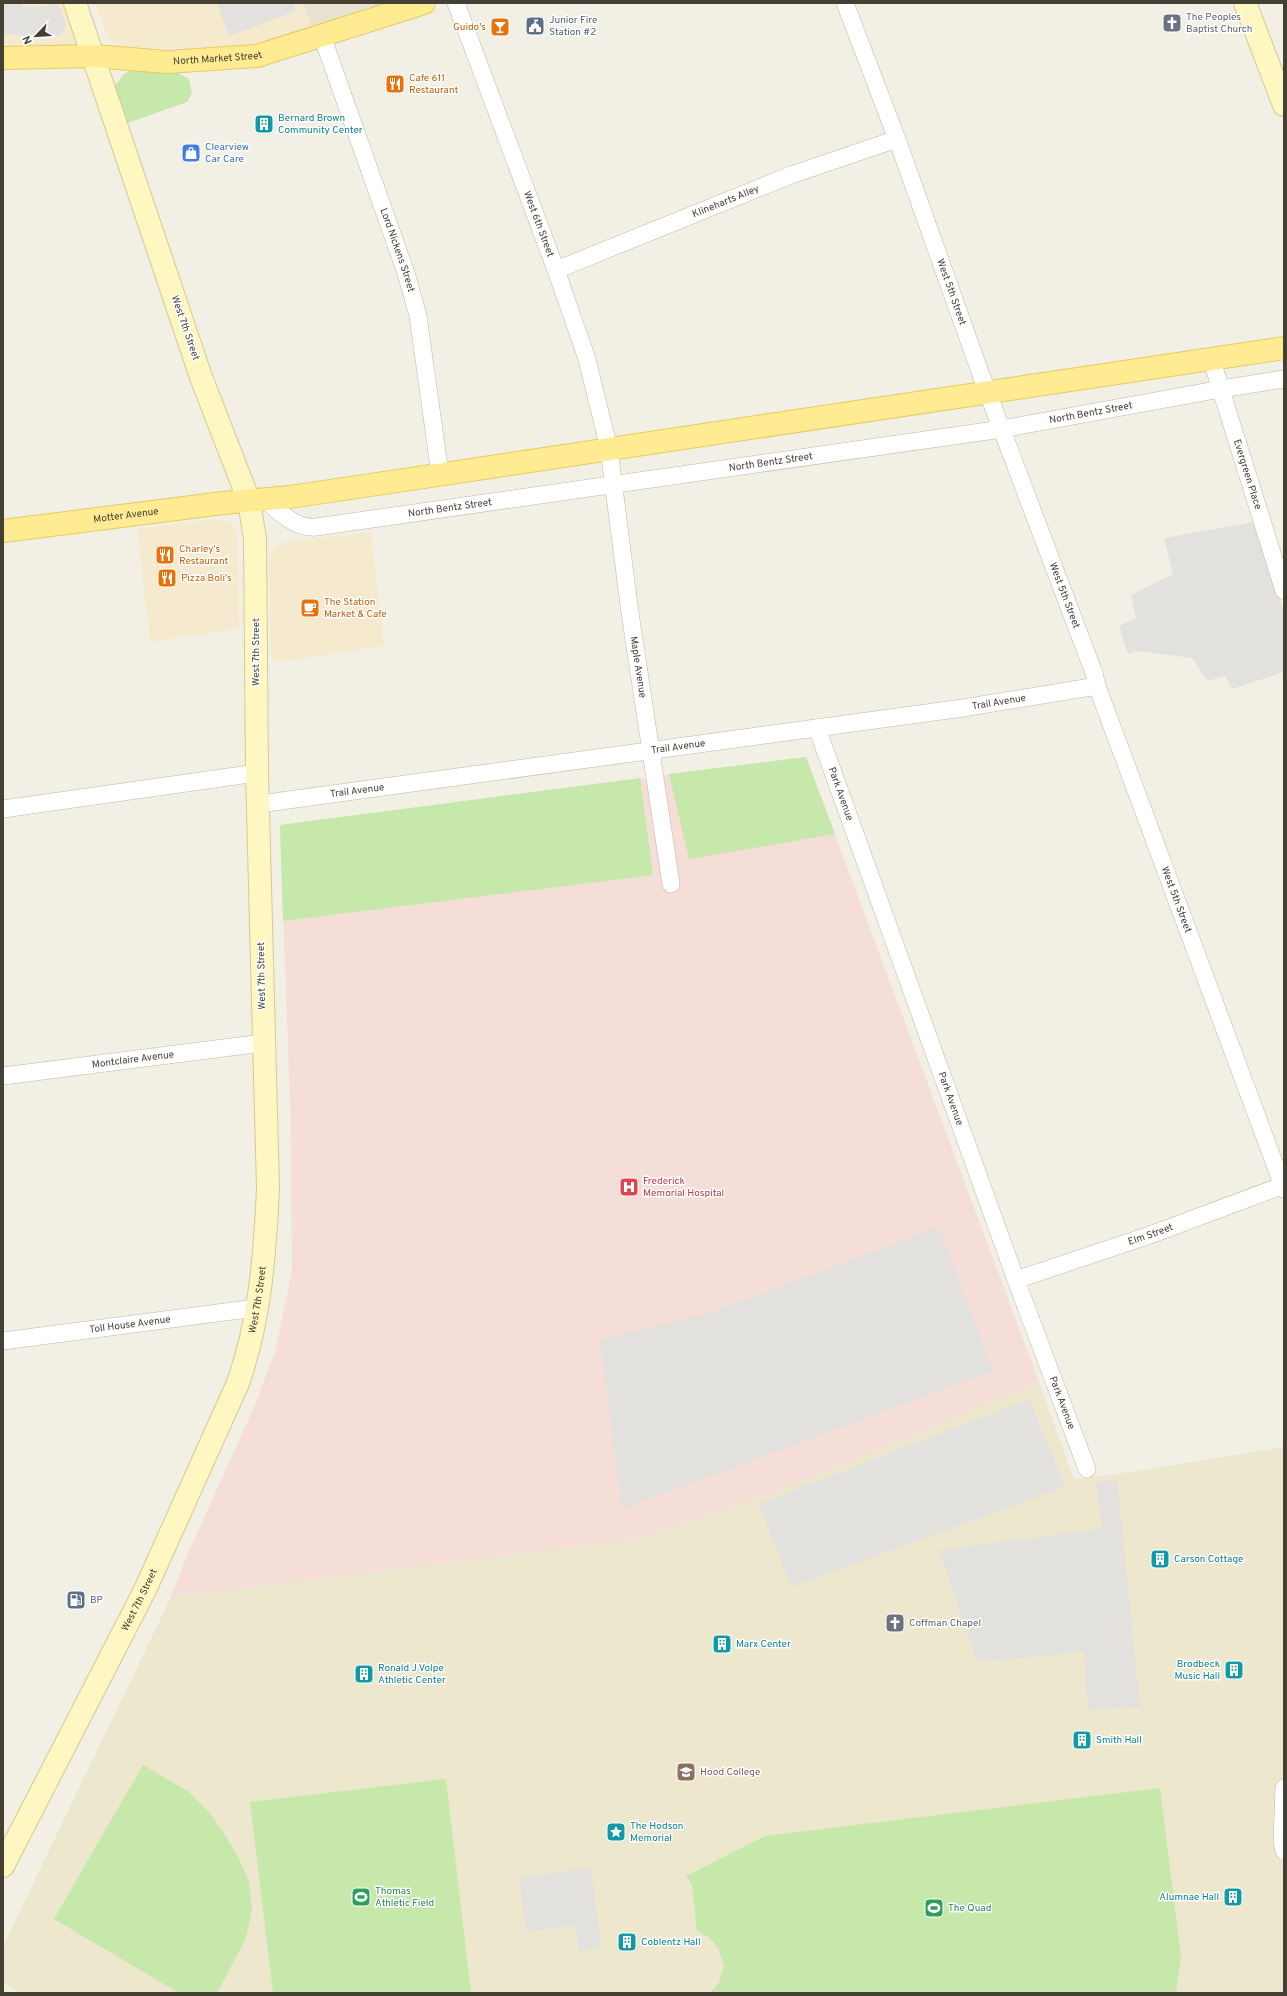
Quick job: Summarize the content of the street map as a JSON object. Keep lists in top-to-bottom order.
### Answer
{
  "streets": {
    "main road": ["North Market Street", "West 7th Street", "Motter Avenue"],
    "street": [
      "Klineharts Alley",
      "West 6th Street",
      "Lord Nickens Street",
      "West 5th Street",
      "North Bentz Street",
      "Evergreen Place",
      "Maple Avenue",
      "Trail Avenue",
      "Park Avenue",
      "Montclaire Avenue",
      "Elm Street",
      "Toll House Avenue"
    ]
  },
  "crossings": [
    ["North Market Street", "Lord Nickens Street"],
    ["North Market Street", "West 7th Street"],
    ["Klineharts Alley", "West 6th Street"],
    ["Klineharts Alley", "West 5th Street"],
    ["West 6th Street", "Maple Avenue"],
    ["West 5th Street", "North Bentz Street"],
    ["West 5th Street", "Trail Avenue"],
    ["West 5th Street", "Elm Street"],
    ["West 7th Street", "North Bentz Street"],
    ["West 7th Street", "Motter Avenue"],
    ["West 7th Street", "Trail Avenue"],
    ["West 7th Street", "Montclaire Avenue"],
    ["West 7th Street", "Toll House Avenue"],
    ["North Bentz Street", "Evergreen Place"],
    ["North Bentz Street", "Motter Avenue"],
    ["North Bentz Street", "Maple Avenue"],
    ["Maple Avenue", "Trail Avenue"],
    ["Trail Avenue", "Park Avenue"],
    ["Park Avenue", "Elm Street"]
  ],
  "places": {
    "church": ["The Peoples Baptist Church", "Coffman Chapel"],
    "public building": ["Junior Fire Station #2"],
    "bar": ["Guido's"],
    "restaurant": ["Cafe 611 Restaurant", "Charley's Restaurant", "Pizza Boli's"],
    "building": [
      "Bernard Brown Community Center",
      "Carson Cottage",
      "Marx Center",
      "Brodbeck Music Hall",
      "Ronald J Volpe Athletic Center",
      "Smith Hall",
      "Alumnae Hall",
      "Coblentz Hall"
    ],
    "shop": ["Clearview Car Care"],
    "cafe": ["The Station Market & Cafe"],
    "hospital": ["Frederick Memorial Hospital"],
    "fuel station": ["BP"],
    "school or university": ["Hood College"],
    "place": ["The Hodson Memorial"],
    "sports": ["Thomas Athletic Field", "The Quad"]
  },
  "north": "bottom left"
}
